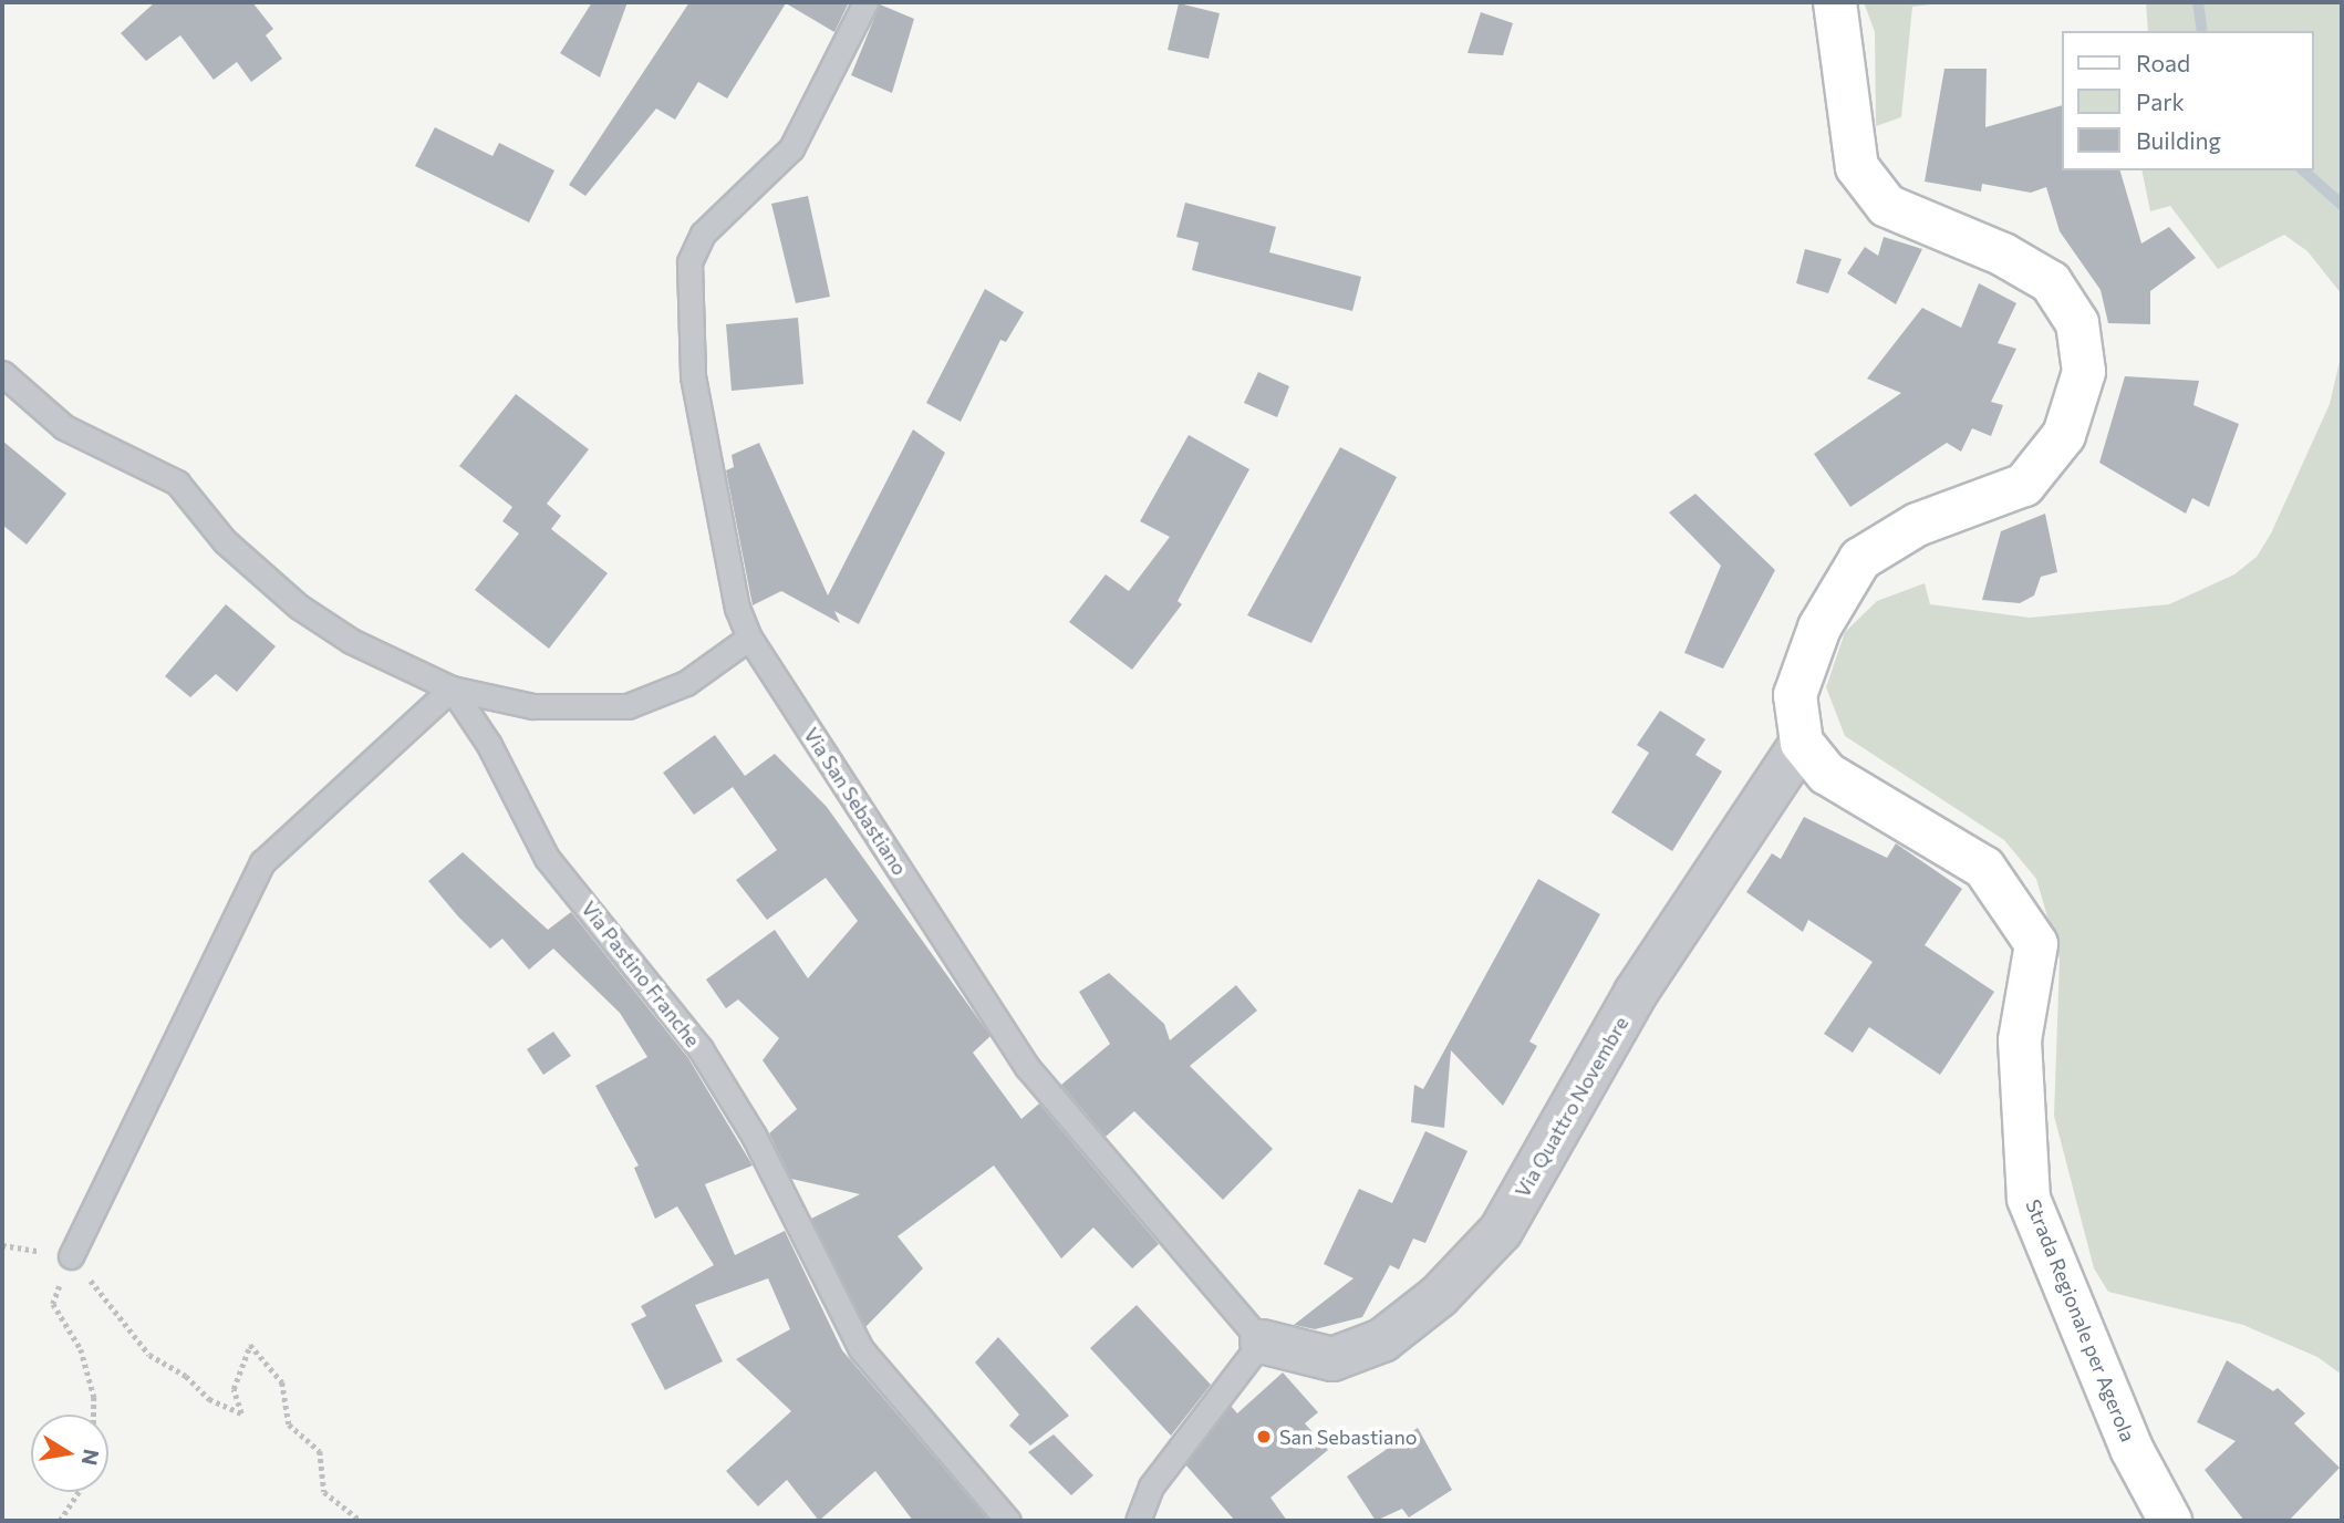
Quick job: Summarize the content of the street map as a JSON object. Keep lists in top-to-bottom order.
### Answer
{
  "streets": {
    "main road": ["Strada Regionale per Agerola"],
    "street": ["Via Quattro Novembre"],
    "lane": ["Via San Sebastiano", "Via Pastino Franche"]
  },
  "crossings": [
    ["Via San Sebastiano", "Via Quattro Novembre"],
    ["Via Quattro Novembre", "Strada Regionale per Agerola"]
  ],
  "places": ["San Sebastiano"],
  "legend": ["Road", "Park", "Building"],
  "north": "right"
}
